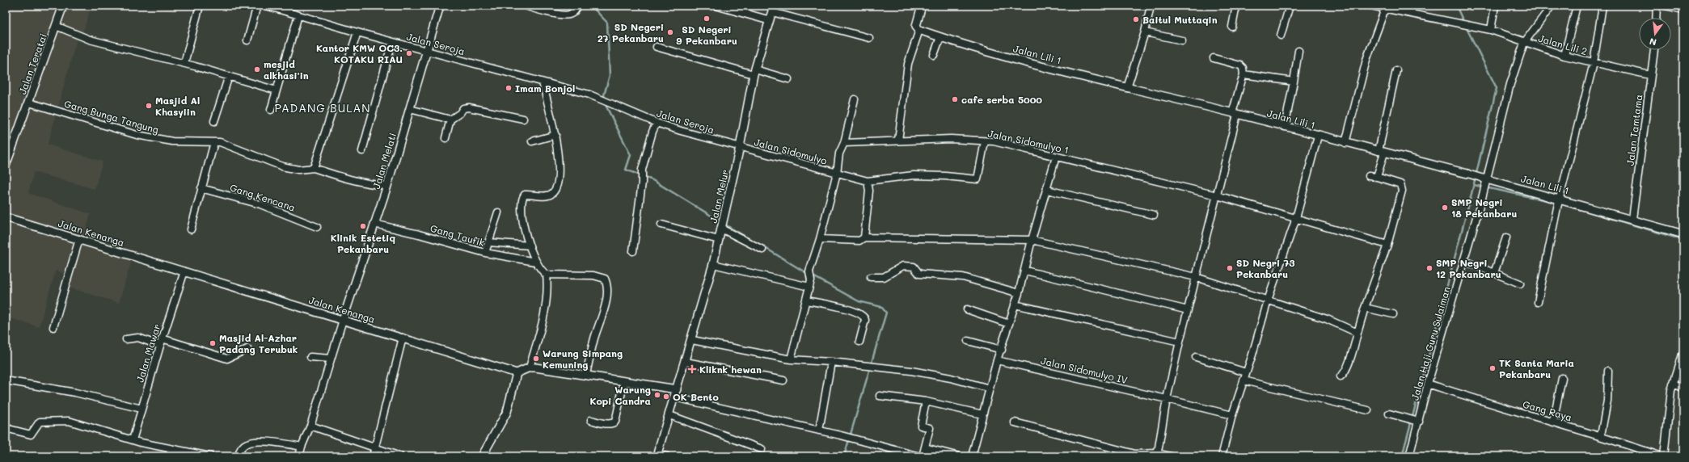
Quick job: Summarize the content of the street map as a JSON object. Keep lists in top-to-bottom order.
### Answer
{
  "streets": {
    "street": [
      "Jalan Seroja",
      "Jalan Lili 2",
      "Jalan Lili 1",
      "Jalan Teratai",
      "Gang Bunga Tangung",
      "Jalan Tamtama",
      "Jalan Sidomulyo 1",
      "Jalan Sidomulyo",
      "Jalan Melati",
      "Jalan Melur",
      "Gang Kencana",
      "Jalan Kenanga",
      "Gang Taufik",
      "Jalan Haji Guru Sulaiman",
      "Jalan Mawar",
      "Jalan Sidomulyo IV",
      "Gang Raya"
    ]
  },
  "crossings": [
    ["Jalan Seroja", "Jalan Sidomulyo"],
    ["Jalan Seroja", "Jalan Melati"],
    ["Jalan Seroja", "Jalan Melur"],
    ["Jalan Lili 2", "Jalan Tamtama"],
    ["Jalan Lili 2", "Jalan Haji Guru Sulaiman"],
    ["Jalan Lili 1", "Jalan Tamtama"],
    ["Jalan Lili 1", "Jalan Haji Guru Sulaiman"],
    ["Jalan Teratai", "Gang Bunga Tangung"],
    ["Jalan Sidomulyo", "Jalan Melur"],
    ["Jalan Melati", "Jalan Kenanga"],
    ["Jalan Melati", "Gang Taufik"],
    ["Jalan Kenanga", "Jalan Mawar"],
    ["Jalan Haji Guru Sulaiman", "Gang Raya"]
  ],
  "districts": ["PADANG BULAN"],
  "places": {
    "other": [
      "SD Negeri 9 Pekanbaru",
      "Baitul Muttaqin",
      "SD Negeri 27 Pekanbaru",
      "Kantor KMW OC3. KOTAKU RIAU",
      "mesjid alkhasi'in",
      "Imam Bonjol",
      "cafe serba 5000",
      "Masjid Al Khasyiin",
      "SMP Negri 18 Pekanbaru",
      "Klinik Estetiq Pekanbaru",
      "SD Negri 73 Pekanbaru",
      "SMP Negri 12 Pekanbaru",
      "Masjid Al-Azhar Padang Terubuk",
      "Warung Simpang Kemuning",
      "TK Santa Maria Pekanbaru",
      "Warung Kopi Candra",
      "OK Bento"
    ],
    "health": ["Kliknk hewan"]
  },
  "north": "bottom"
}
